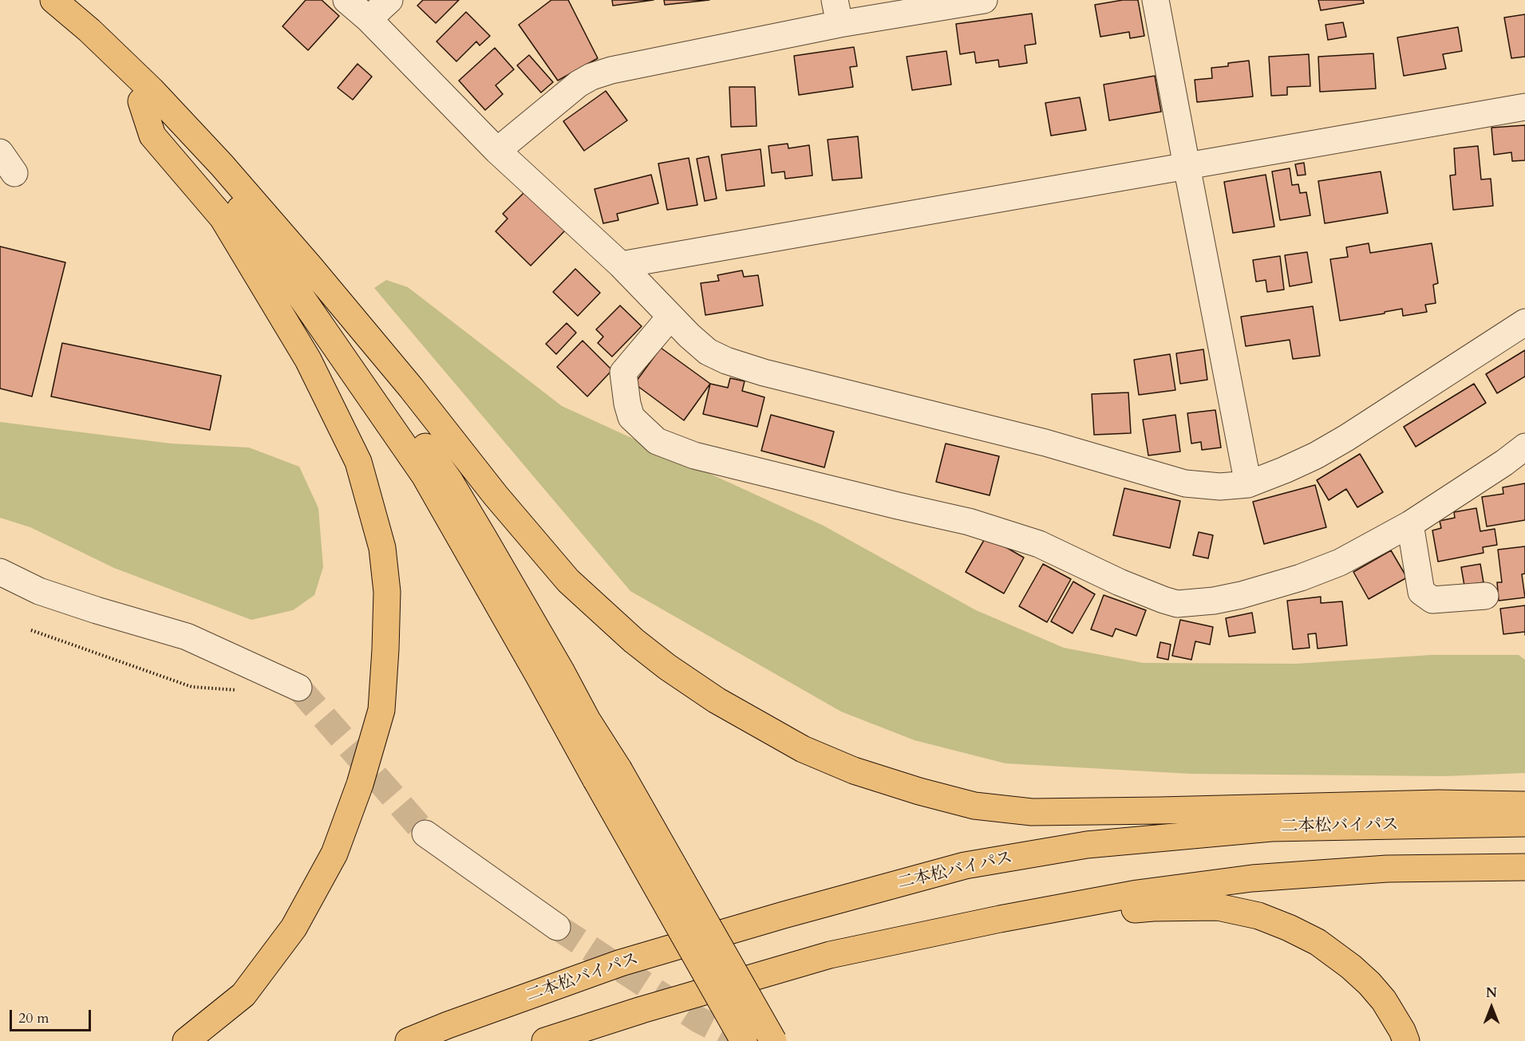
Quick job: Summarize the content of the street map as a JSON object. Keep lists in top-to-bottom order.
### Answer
{
  "streets": {
    "highway": ["二本松バイパス"]
  },
  "scale_bar": "20 m",
  "north": "top"
}
